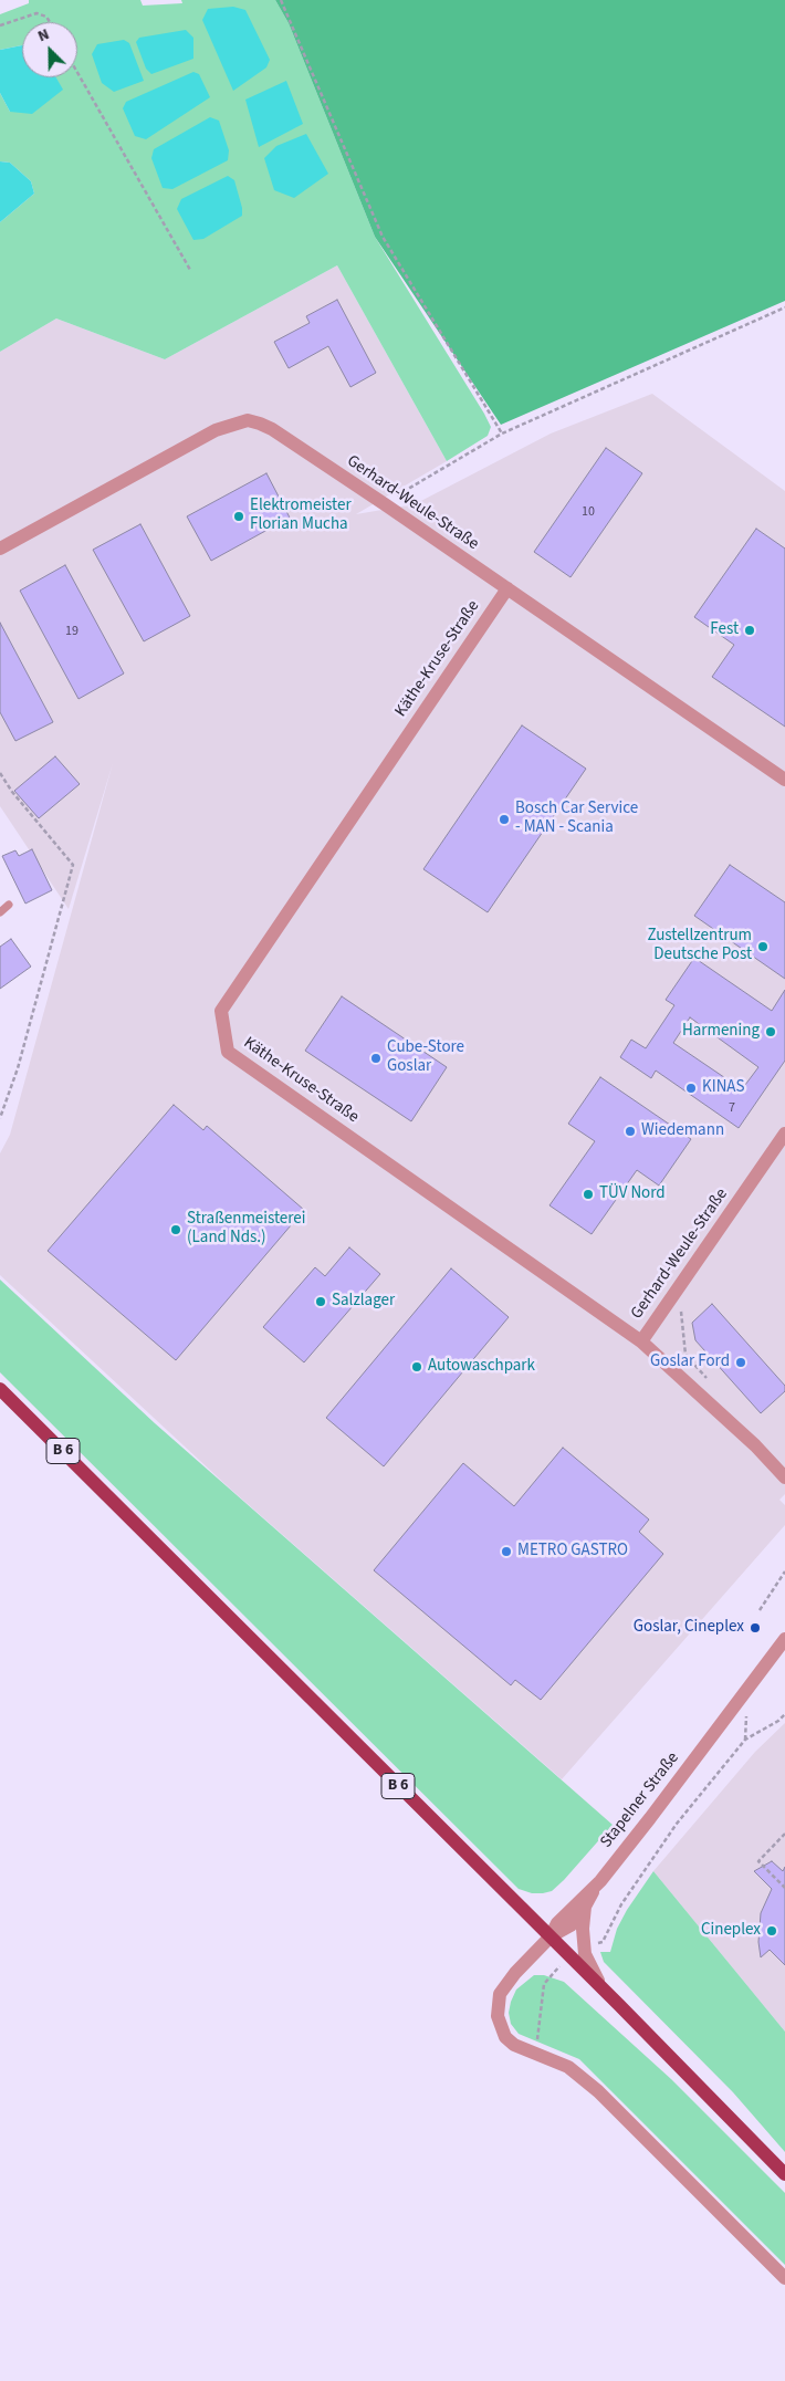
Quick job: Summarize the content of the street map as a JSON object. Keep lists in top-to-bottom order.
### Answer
{
  "streets": {
    "main road": ["B 6"],
    "street": ["Gerhard-Weule-Straße", "Käthe-Kruse-Straße", "Stapelner Straße"]
  },
  "crossings": [
    ["Gerhard-Weule-Straße", "Käthe-Kruse-Straße"],
    ["B 6", "Stapelner Straße"]
  ],
  "places": [
    "Elektromeister Florian Mucha",
    "Fest",
    "Bosch Car Service - MAN - Scania",
    "Zustellzentrum Deutsche Post",
    "Harmening",
    "Cube-Store Goslar",
    "KINAS",
    "Wiedemann",
    "TÜV Nord",
    "Straßenmeisterei (Land Nds.)",
    "Salzlager",
    "Goslar Ford",
    "Autowaschpark",
    "METRO GASTRO",
    "Goslar, Cineplex",
    "Cineplex"
  ],
  "house_numbers": ["10", "19", "7"],
  "north": "top left"
}
